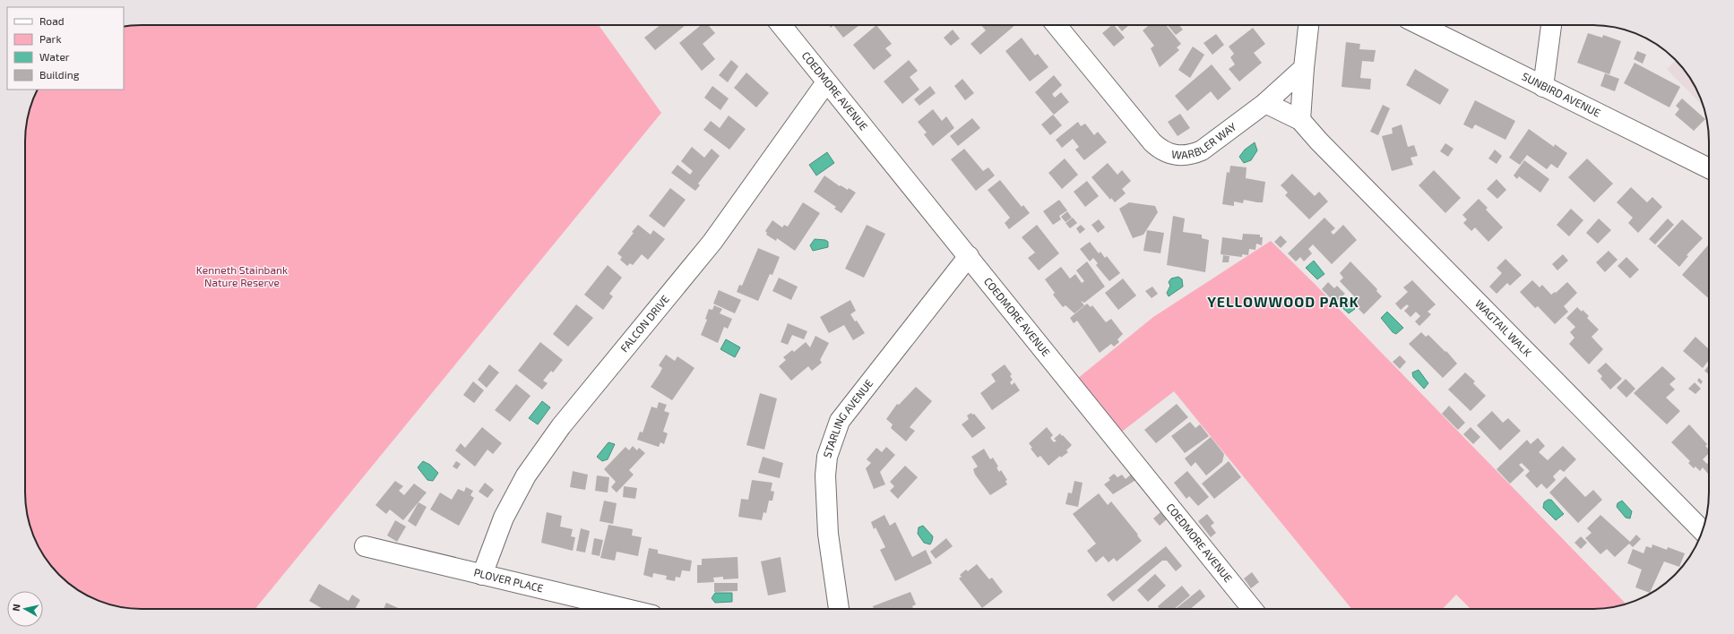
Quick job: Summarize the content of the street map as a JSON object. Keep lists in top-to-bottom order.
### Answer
{
  "streets": {
    "street": [
      "COEDMORE AVENUE",
      "SUNBIRD AVENUE",
      "WARBLER WAY",
      "FALCON DRIVE",
      "WAGTAIL WALK",
      "STARLING AVENUE",
      "PLOVER PLACE"
    ]
  },
  "crossings": [
    ["COEDMORE AVENUE", "FALCON DRIVE"],
    ["COEDMORE AVENUE", "STARLING AVENUE"],
    ["WARBLER WAY", "WAGTAIL WALK"],
    ["FALCON DRIVE", "PLOVER PLACE"]
  ],
  "districts": ["YELLOWWOOD PARK"],
  "parks": ["Kenneth Stainbank Nature Reserve"],
  "legend": [
    "Road",
    "Park",
    "Water",
    "Building"
  ],
  "north": "left"
}
